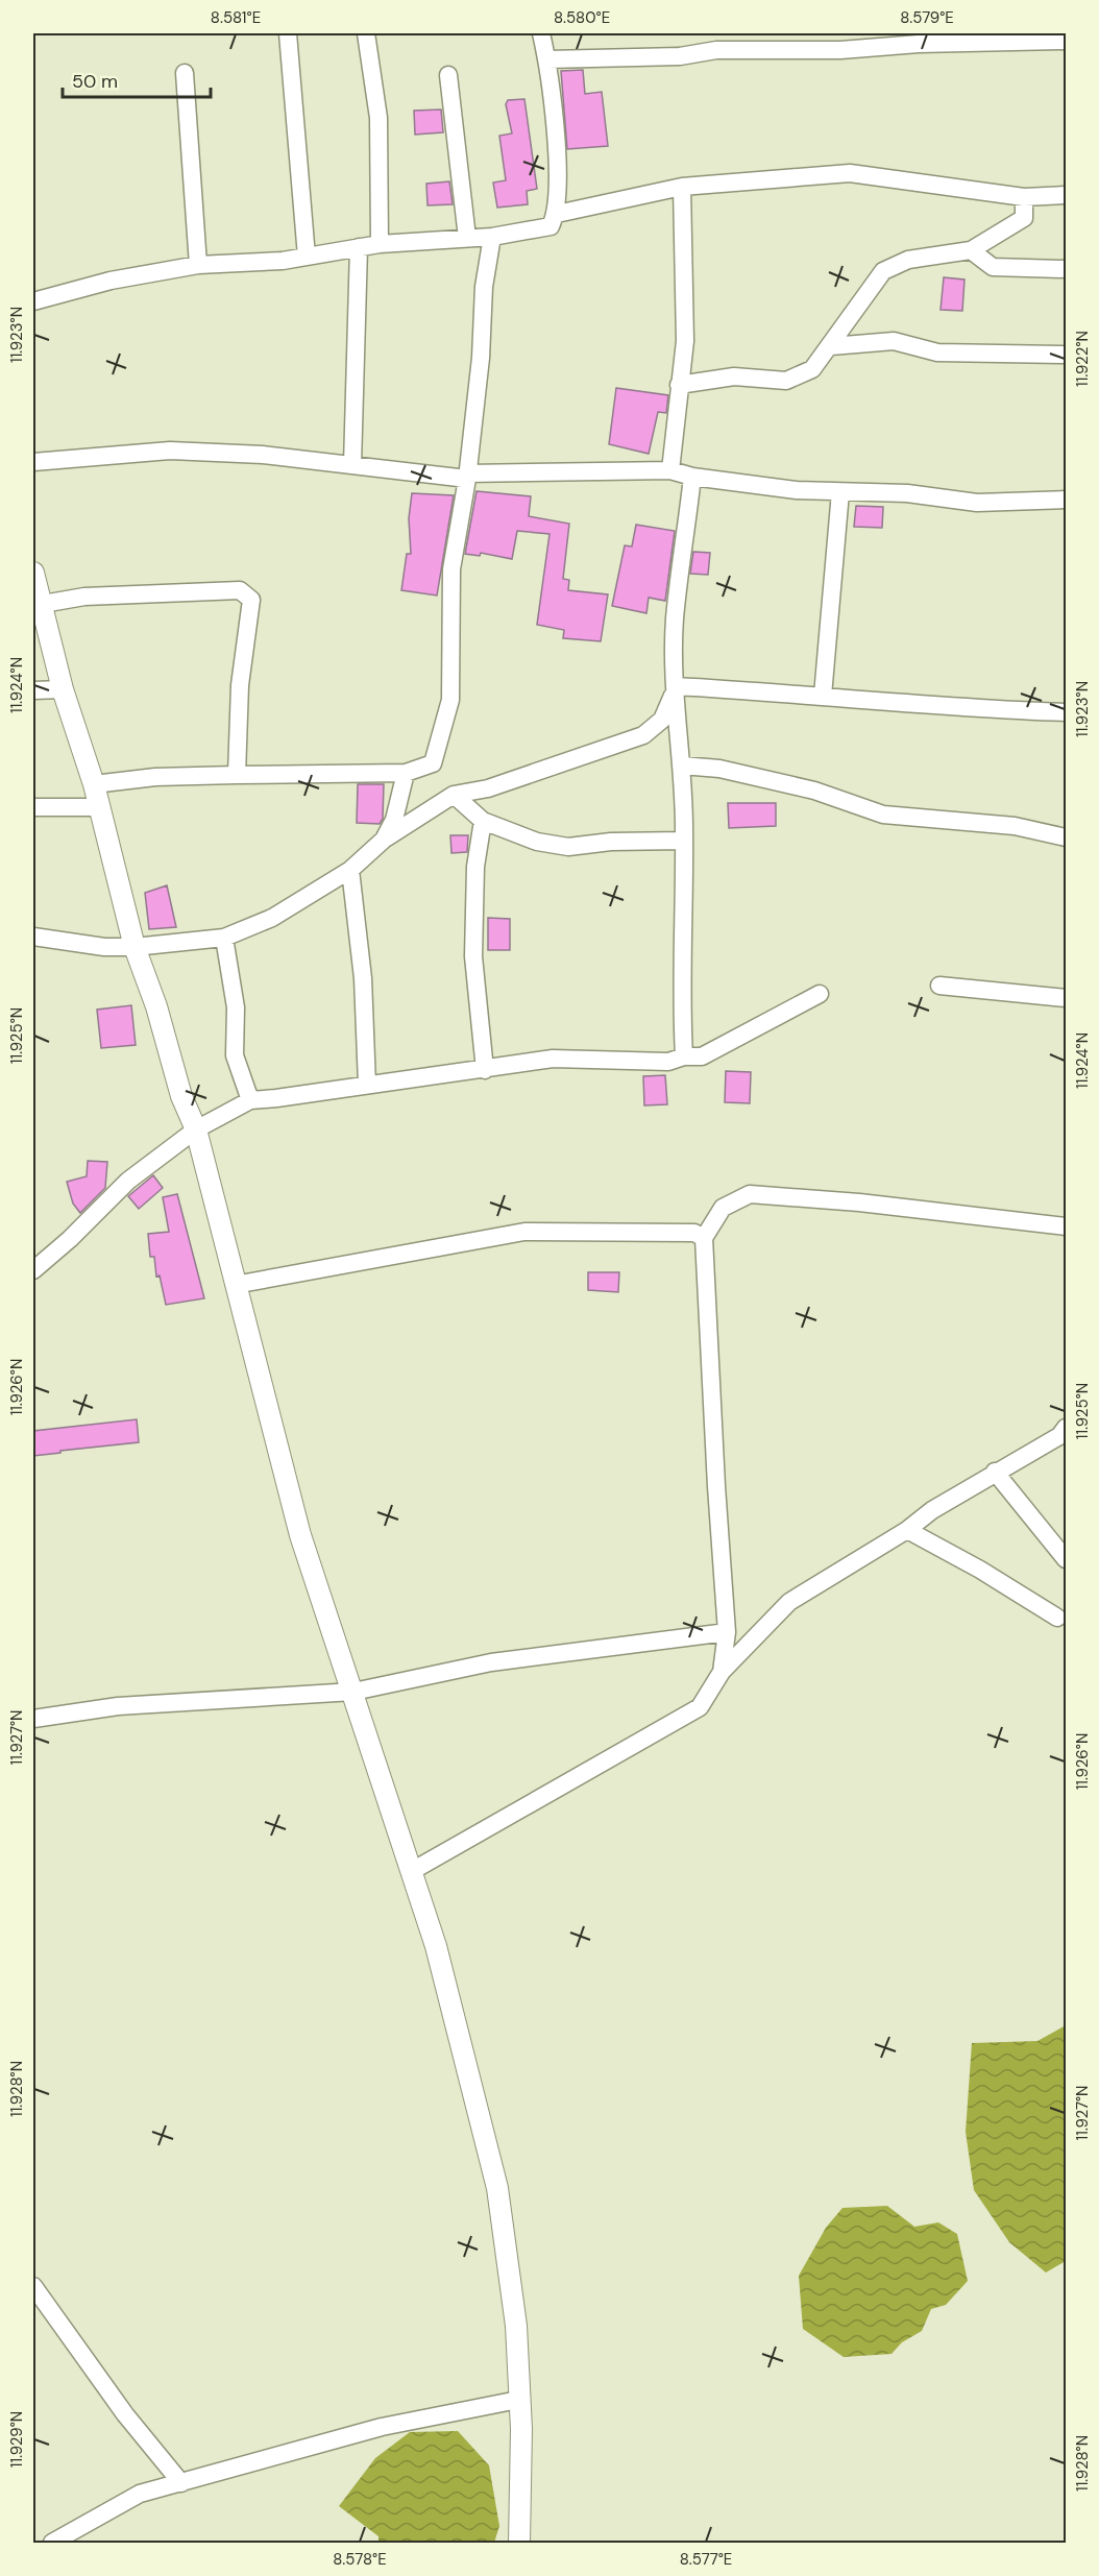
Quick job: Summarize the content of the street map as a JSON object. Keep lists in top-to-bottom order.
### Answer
{
  "scale_bar": "50 m",
  "coordinates": [
    "8.581°E",
    "8.580°E",
    "8.579°E",
    "11.923°N",
    "11.922°N",
    "11.924°N",
    "11.925°N",
    "11.926°N",
    "11.927°N",
    "11.928°N",
    "11.929°N",
    "8.578°E",
    "8.577°E"
  ]
}
